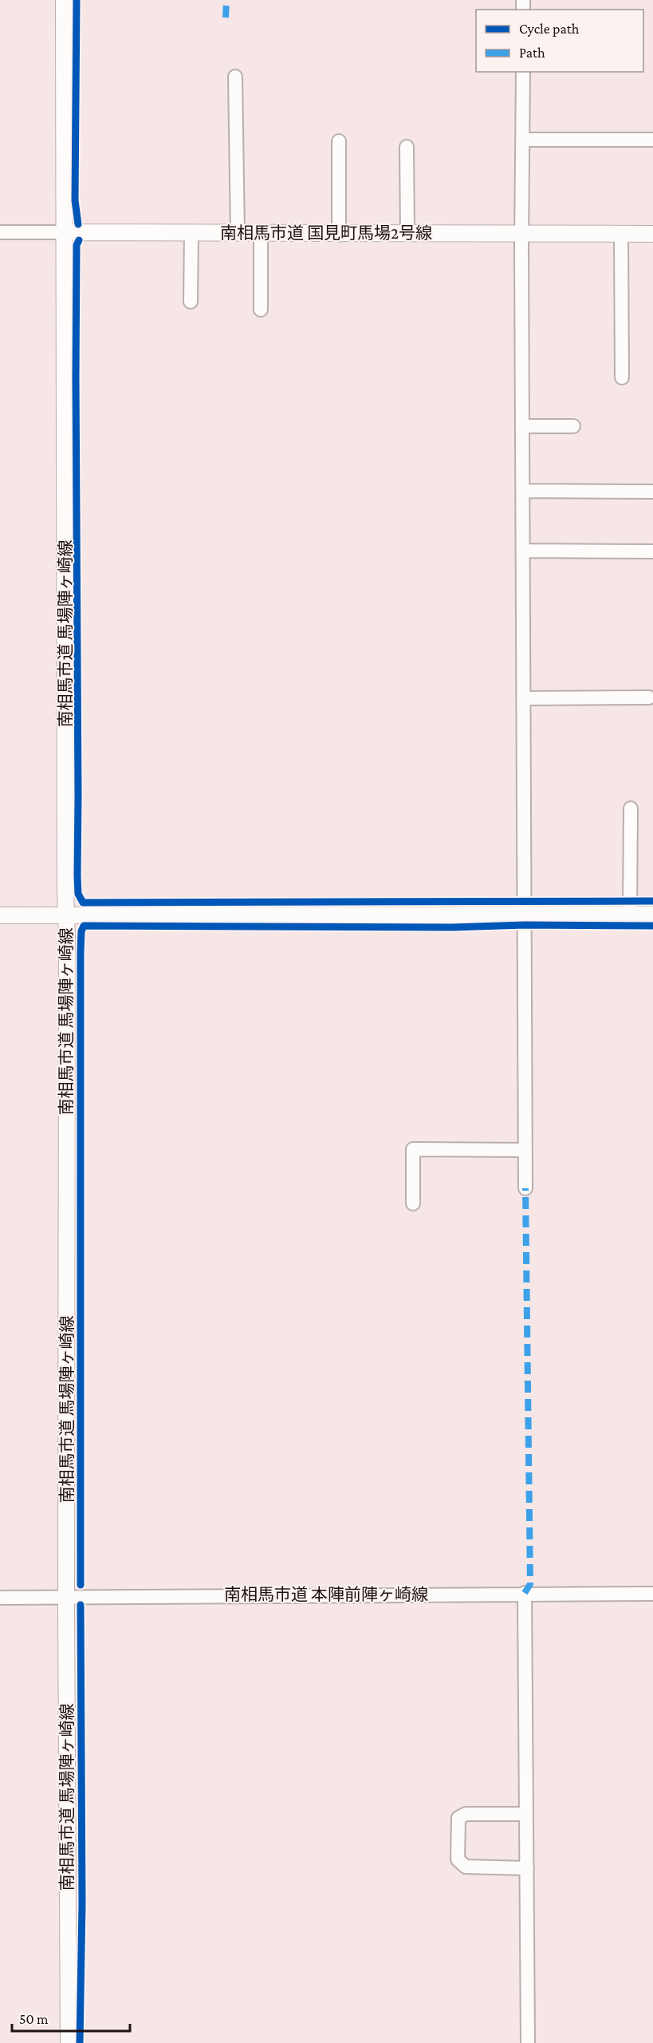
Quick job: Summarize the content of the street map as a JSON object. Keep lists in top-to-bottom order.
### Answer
{
  "streets": {
    "street": ["南相馬市道 国見町馬場2号線", "南相馬市道 馬場陣ヶ崎線", "南相馬市道 本陣前陣ヶ崎線"]
  },
  "crossings": [
    ["南相馬市道 国見町馬場2号線", "南相馬市道 馬場陣ヶ崎線"],
    ["南相馬市道 馬場陣ヶ崎線", "南相馬市道 本陣前陣ヶ崎線"]
  ],
  "legend": ["Cycle path", "Path"],
  "scale_bar": "50 m"
}
